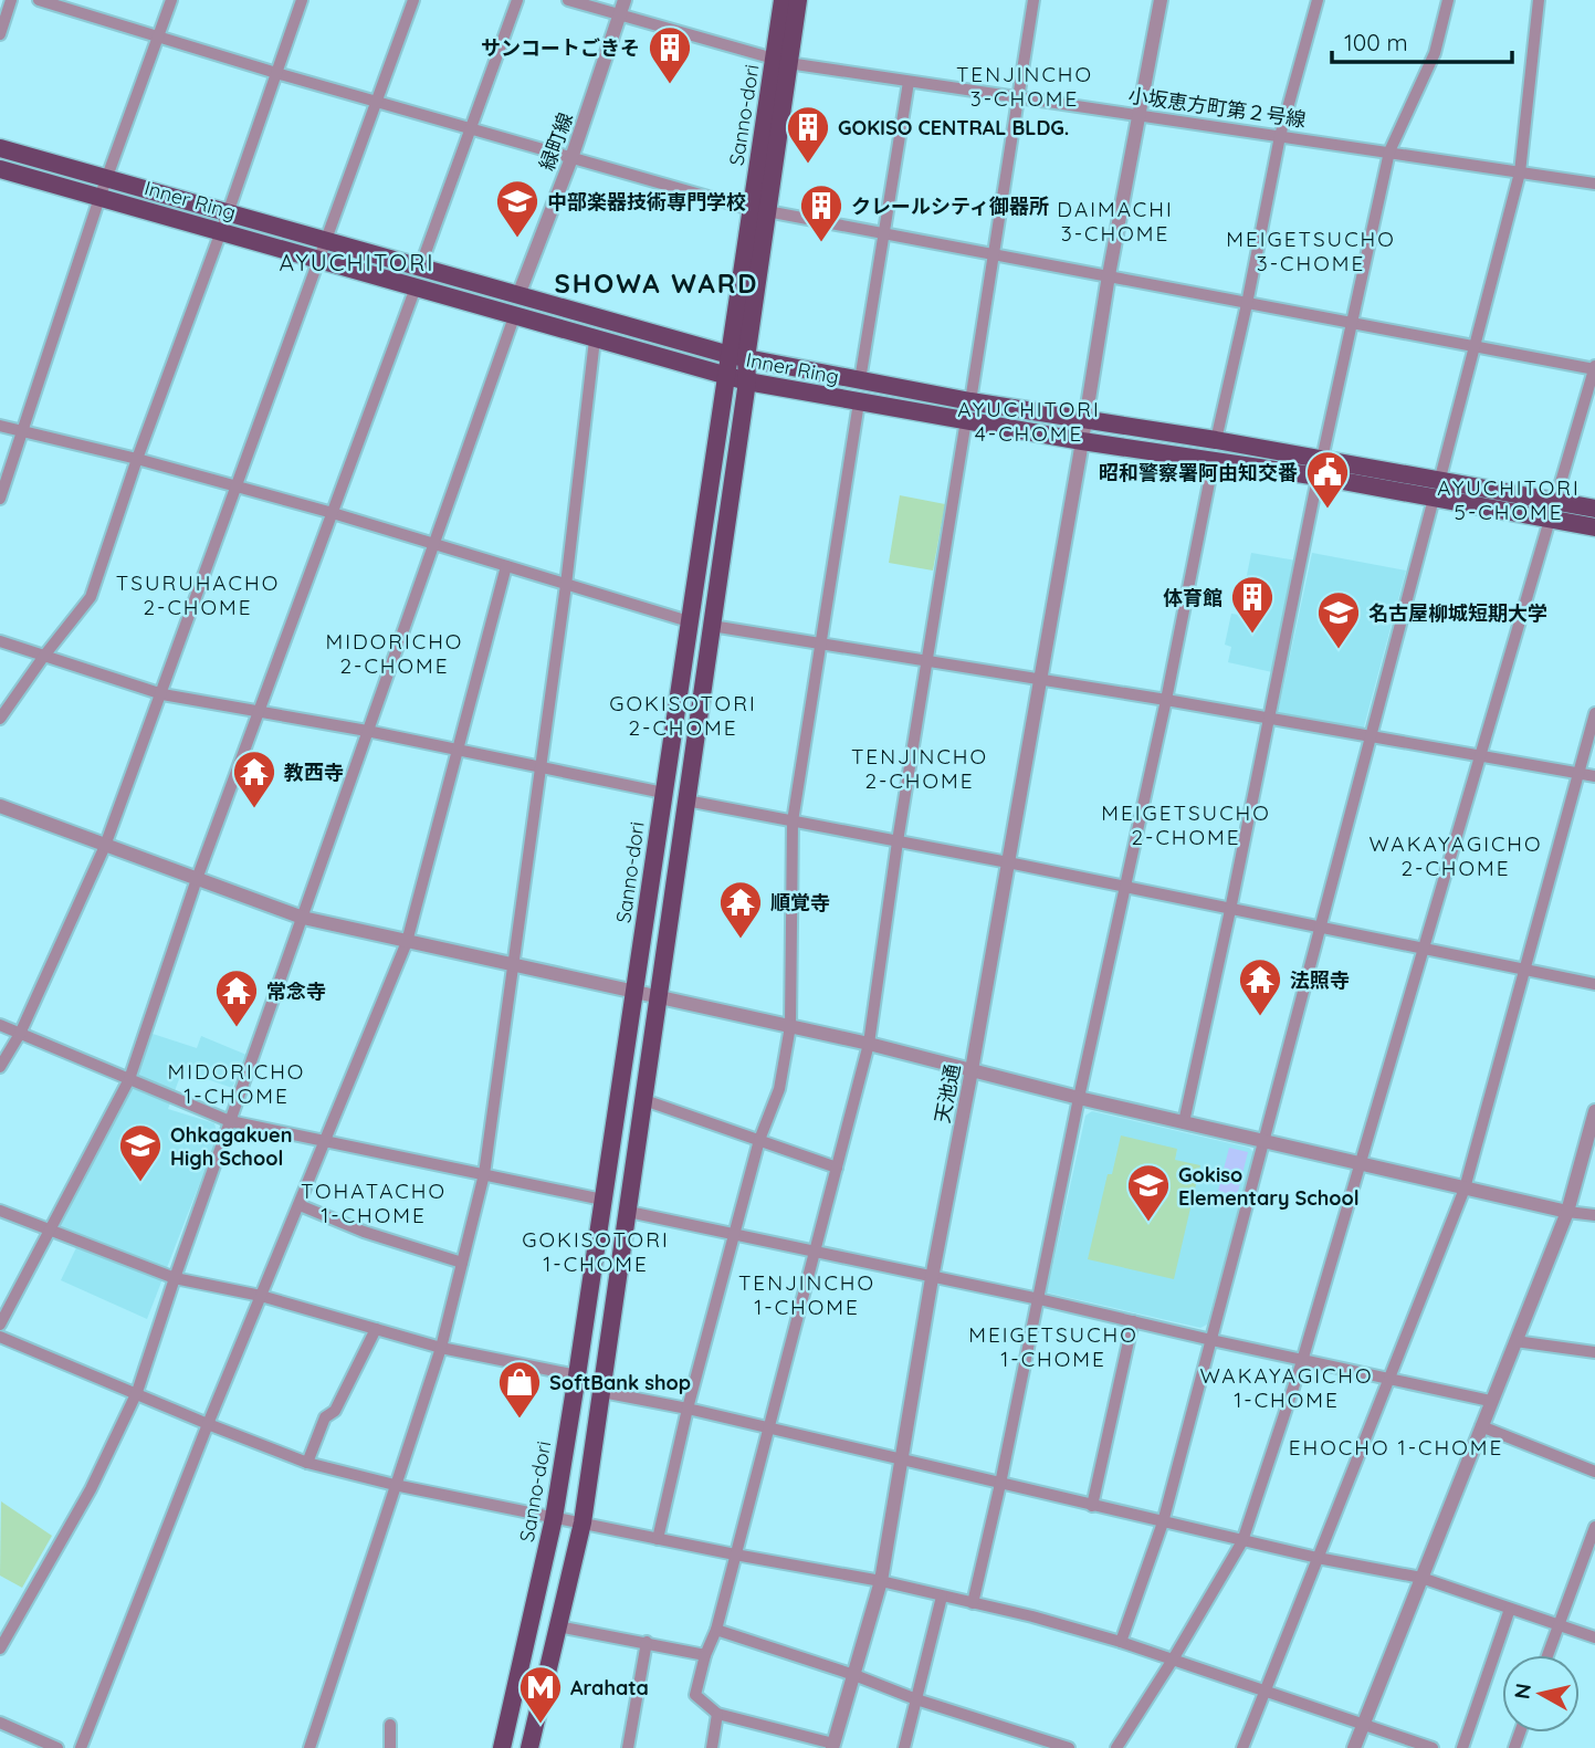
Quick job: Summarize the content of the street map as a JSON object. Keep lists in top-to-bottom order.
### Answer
{
  "streets": {
    "main road": ["Sanno-dori", "Inner Ring"],
    "street": ["小坂恵方町第２号線", "緑町線", "天池通"]
  },
  "crossings": [
    ["小坂恵方町第２号線", "Sanno-dori"],
    ["小坂恵方町第２号線", "緑町線"],
    ["小坂恵方町第２号線", "天池通"],
    ["Sanno-dori", "Inner Ring"],
    ["緑町線", "Inner Ring"],
    ["Inner Ring", "天池通"]
  ],
  "districts": [
    "TENJINCHO 3-CHOME",
    "DAIMACHI 3-CHOME",
    "MEIGETSUCHO 3-CHOME",
    "AYUCHITORI",
    "SHOWA WARD",
    "AYUCHITORI 4-CHOME",
    "AYUCHITORI 5-CHOME",
    "TSURUHACHO 2-CHOME",
    "MIDORICHO 2-CHOME",
    "GOKISOTORI 2-CHOME",
    "TENJINCHO 2-CHOME",
    "MEIGETSUCHO 2-CHOME",
    "WAKAYAGICHO 2-CHOME",
    "MIDORICHO 1-CHOME",
    "TOHATACHO 1-CHOME",
    "GOKISOTORI 1-CHOME",
    "TENJINCHO 1-CHOME",
    "MEIGETSUCHO 1-CHOME",
    "WAKAYAGICHO 1-CHOME",
    "EHOCHO 1-CHOME"
  ],
  "places": {
    "building": [
      "サンコートごきそ",
      "GOKISO CENTRAL BLDG.",
      "クレールシティ御器所",
      "体育館"
    ],
    "school or university": [
      "中部楽器技術専門学校",
      "名古屋柳城短期大学",
      "Ohkagakuen High School",
      "Gokiso Elementary School"
    ],
    "public building": ["昭和警察署阿由知交番"],
    "temple": [
      "教西寺",
      "順覚寺",
      "法照寺",
      "常念寺"
    ],
    "shop": ["SoftBank shop"],
    "metro station": ["Arahata"]
  },
  "scale_bar": "100 m",
  "north": "left"
}
